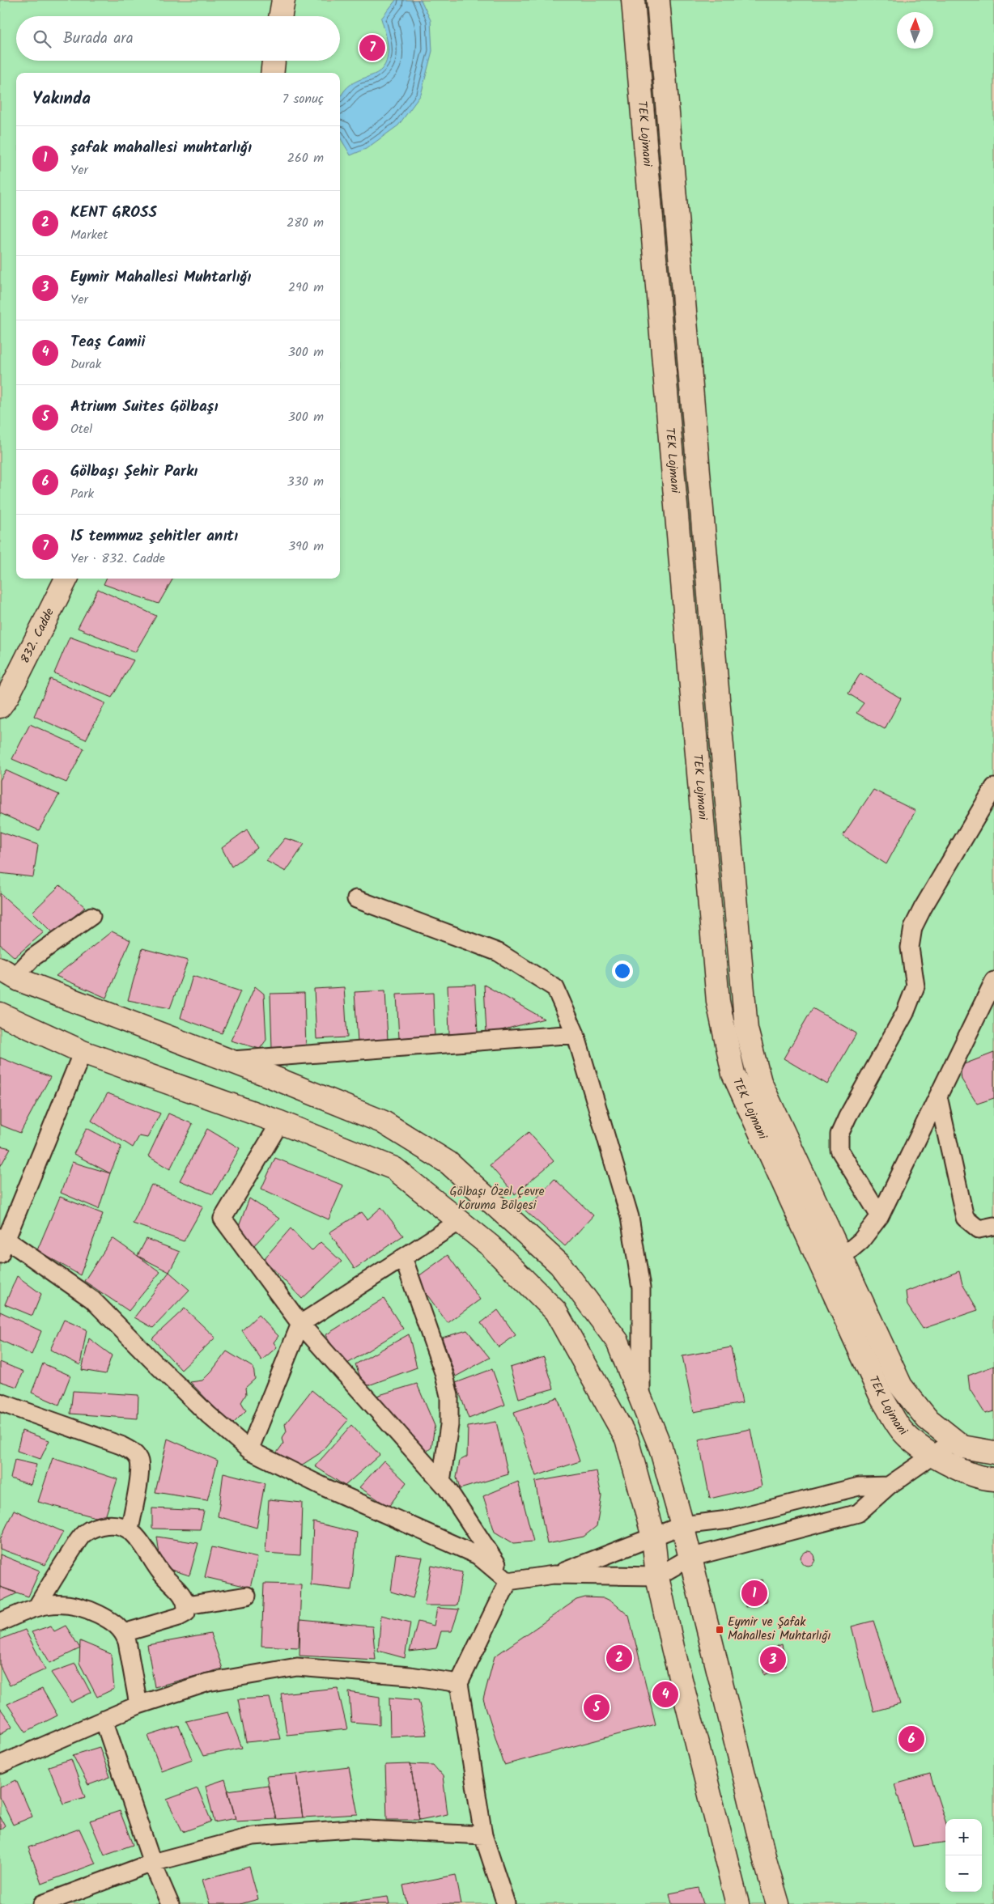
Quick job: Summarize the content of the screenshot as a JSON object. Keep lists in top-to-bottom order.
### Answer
{
  "streets": {
    "street": ["TEK Lojmani", "832. Cadde"]
  },
  "parks": ["Gölbaşı Özel Çevre Koruma Bölgesi"],
  "places": {
    "transit": ["Eymir ve Şafak Mahallesi Muhtarlığı"]
  },
  "north": "top",
  "page": {
    "search": "Burada ara",
    "pins": [
      "7",
      "1",
      "2",
      "3",
      "4",
      "5",
      "6"
    ],
    "heading": ["Yakında", "7 sonuç"],
    "list": [
      {
        "mark": "1",
        "name": "şafak mahallesi muhtarlığı",
        "note": "Yer",
        "value": "260 m"
      },
      {
        "mark": "2",
        "name": "KENT GROSS",
        "note": "Market",
        "value": "280 m"
      },
      {
        "mark": "3",
        "name": "Eymir Mahallesi Muhtarlığı",
        "note": "Yer",
        "value": "290 m"
      },
      {
        "mark": "4",
        "name": "Teaş Camii",
        "note": "Durak",
        "value": "300 m"
      },
      {
        "mark": "5",
        "name": "Atrium Suites Gölbaşı",
        "note": "Otel",
        "value": "300 m"
      },
      {
        "mark": "6",
        "name": "Gölbaşı Şehir Parkı",
        "note": "Park",
        "value": "330 m"
      },
      {
        "mark": "7",
        "name": "15 temmuz şehitler anıtı",
        "note": "Yer · 832. Cadde",
        "value": "390 m"
      }
    ],
    "map_buttons": ["+", "−"]
  }
}
